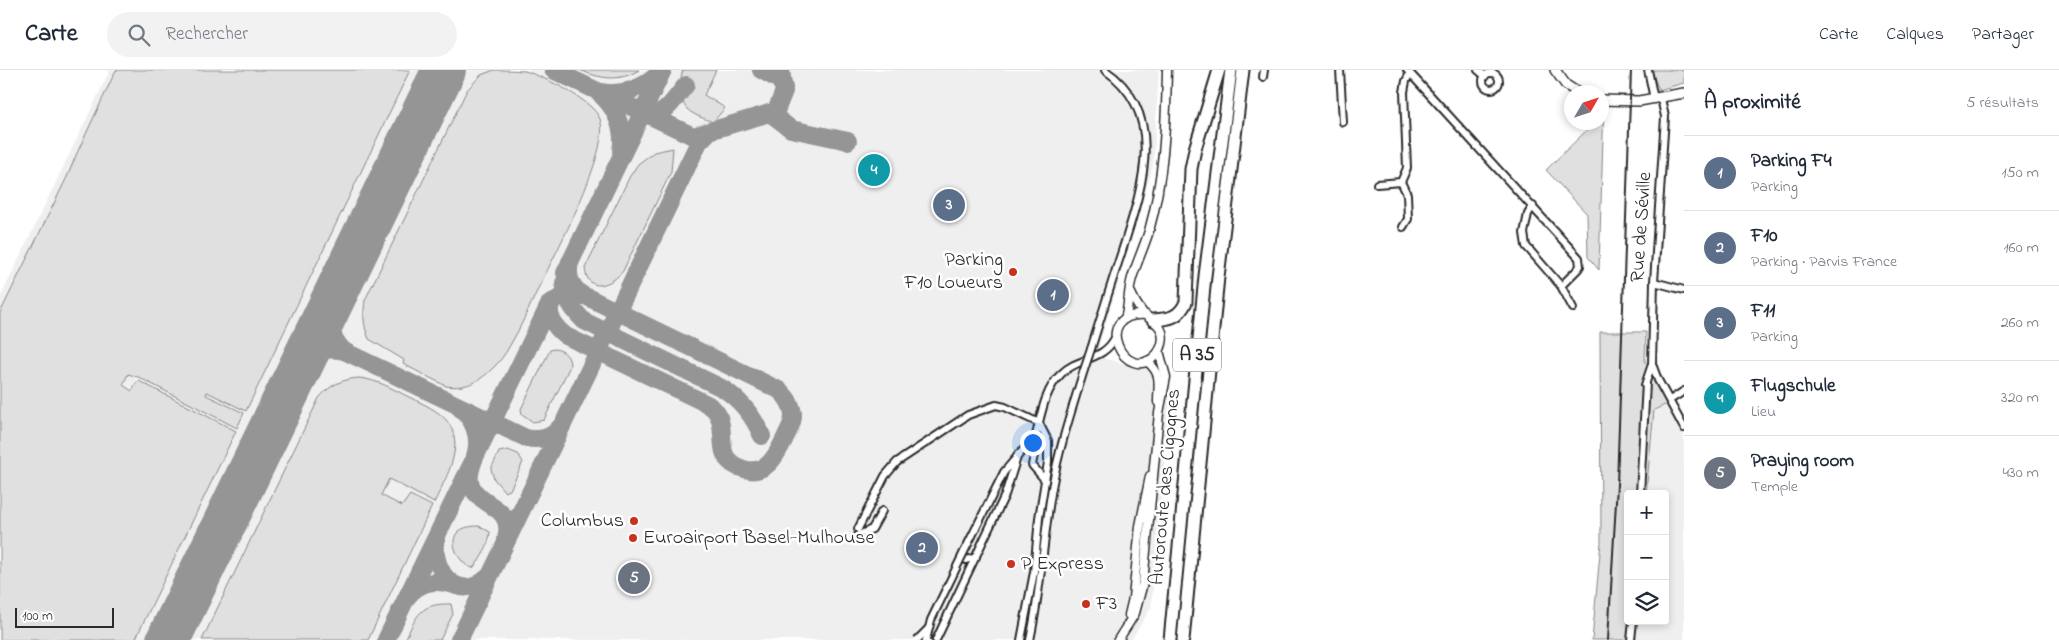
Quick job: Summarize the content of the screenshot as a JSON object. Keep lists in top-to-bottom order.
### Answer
{
  "streets": {
    "highway": ["A 35", "Autoroute des Cigognes"],
    "street": ["Rue de Séville"]
  },
  "places": [
    "Parking F10 Loueurs",
    "Columbus",
    "Euroairport Basel-Mulhouse",
    "P Express",
    "F3"
  ],
  "scale_bar": "100 m",
  "north": "top right",
  "page": {
    "header": "Carte",
    "search": "Rechercher",
    "nav": ["Carte", "Calques", "Partager"],
    "heading": ["À proximité", "5 résultats"],
    "list": [
      {
        "mark": "1",
        "name": "Parking F4",
        "note": "Parking",
        "value": "150 m"
      },
      {
        "mark": "2",
        "name": "F10",
        "note": "Parking · Parvis France",
        "value": "160 m"
      },
      {
        "mark": "3",
        "name": "F11",
        "note": "Parking",
        "value": "260 m"
      },
      {
        "mark": "4",
        "name": "Flugschule",
        "note": "Lieu",
        "value": "320 m"
      },
      {
        "mark": "5",
        "name": "Praying room",
        "note": "Temple",
        "value": "430 m"
      }
    ],
    "pins": [
      "4",
      "3",
      "1",
      "2",
      "5"
    ],
    "map_buttons": ["+", "−"],
    "scale": "100 m"
  }
}
